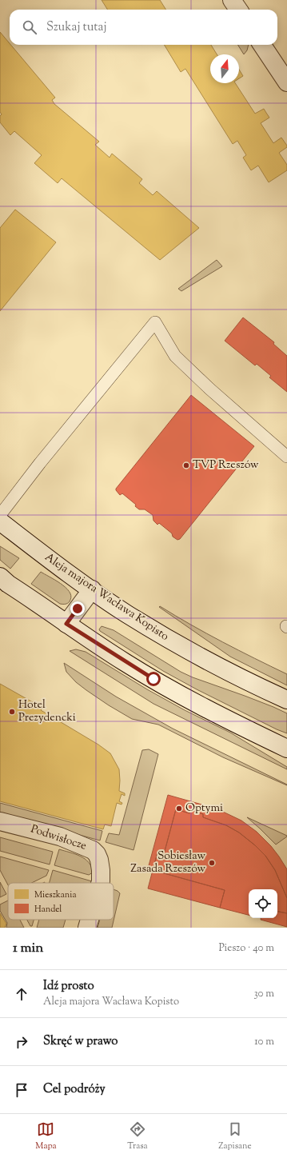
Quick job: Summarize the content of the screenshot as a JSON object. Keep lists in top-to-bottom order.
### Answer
{
  "streets": {
    "main road": ["Aleja majora Wacława Kopisto", "Podwisłocze"]
  },
  "places": [
    "TVP Rzeszów",
    "Hotel Prezydencki",
    "Optymi",
    "Sobiesław Zasada Rzeszów"
  ],
  "legend": ["Mieszkania", "Handel"],
  "north": "top",
  "page": {
    "search": "Szukaj tutaj",
    "heading": ["1 min", "Pieszo · 40 m"],
    "list": [
      ["Idź prosto", "Aleja majora Wacława Kopisto", "30 m"],
      ["Skręć w prawo", "10 m"],
      "Cel podróży"
    ],
    "nav": ["Mapa", "Trasa", "Zapisane"]
  }
}
